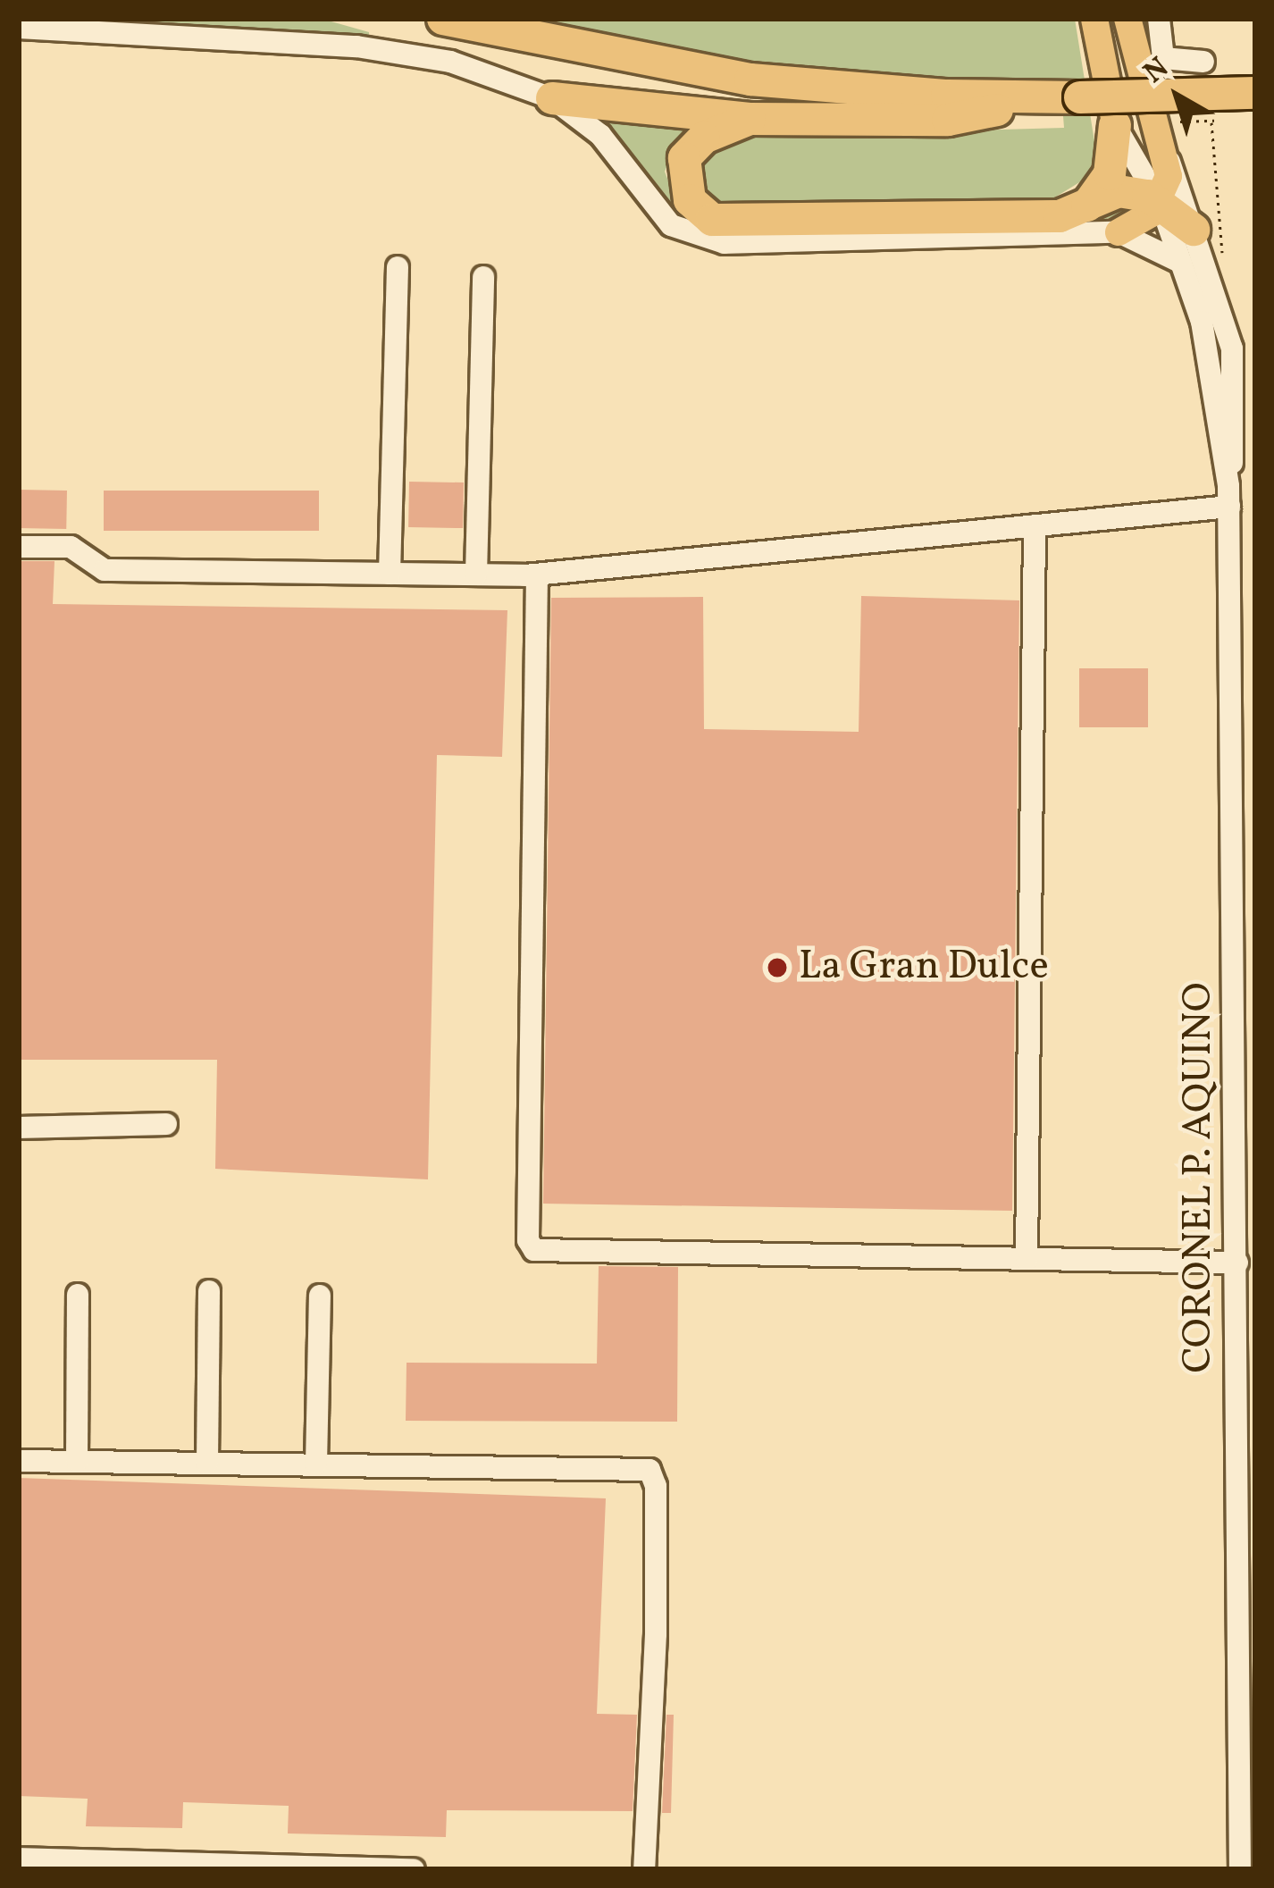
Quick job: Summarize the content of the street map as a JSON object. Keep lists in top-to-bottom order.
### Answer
{
  "streets": {
    "street": ["CORONEL P. AQUINO"]
  },
  "places": ["La Gran Dulce"],
  "north": "top left"
}
